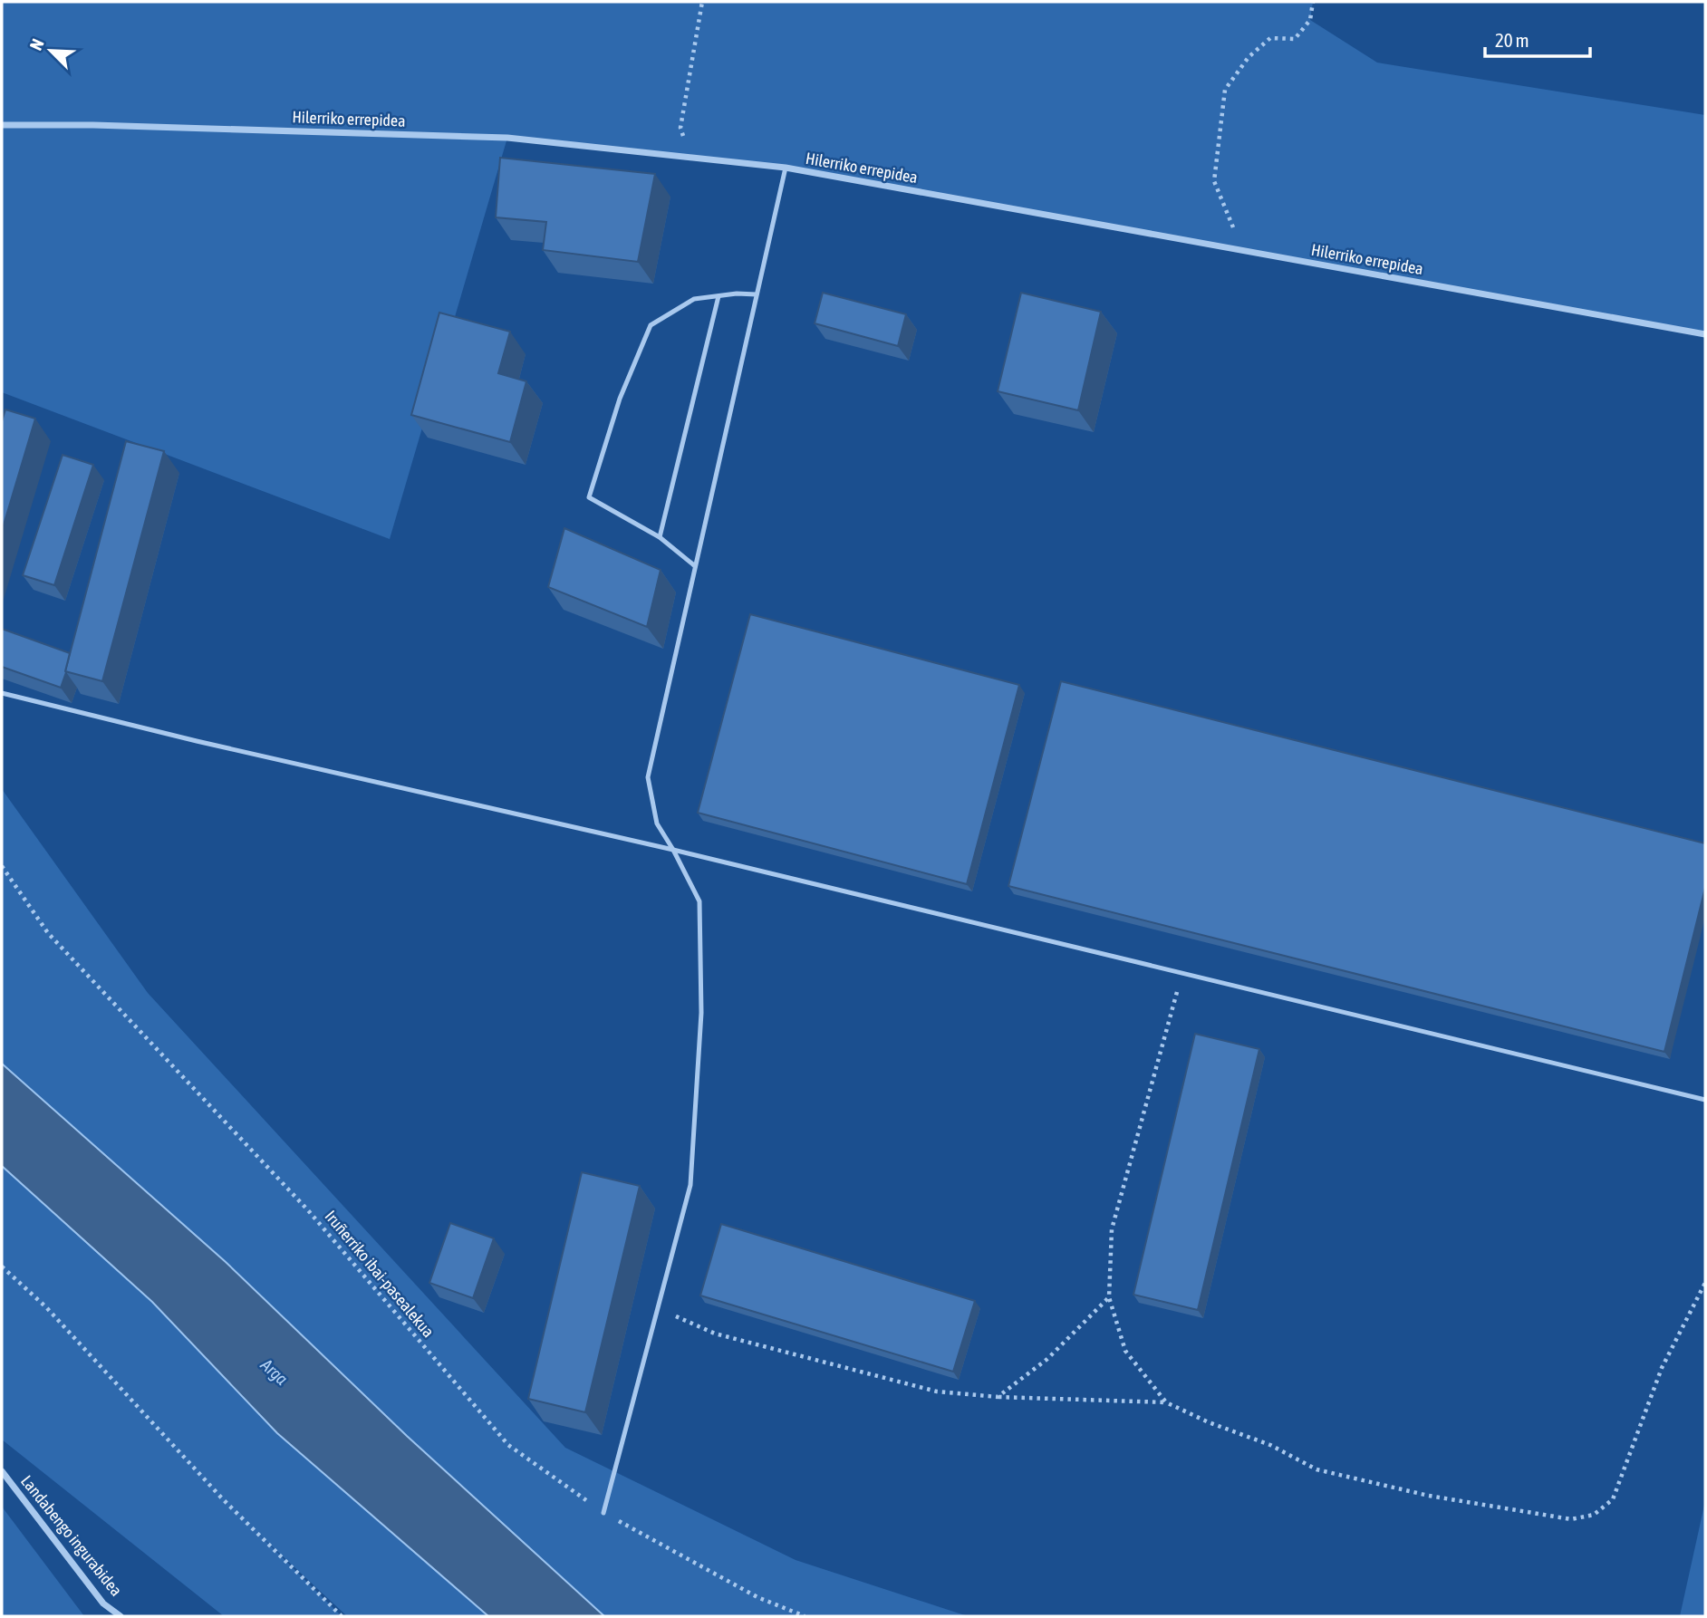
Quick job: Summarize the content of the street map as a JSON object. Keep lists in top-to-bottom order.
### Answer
{
  "streets": {
    "street": ["Hilerriko errepidea", "Landabengo ingurabidea"],
    "path": ["Iruñerriko ibai-pasealekua"]
  },
  "water": ["Arga"],
  "scale_bar": "20 m",
  "north": "top left"
}
